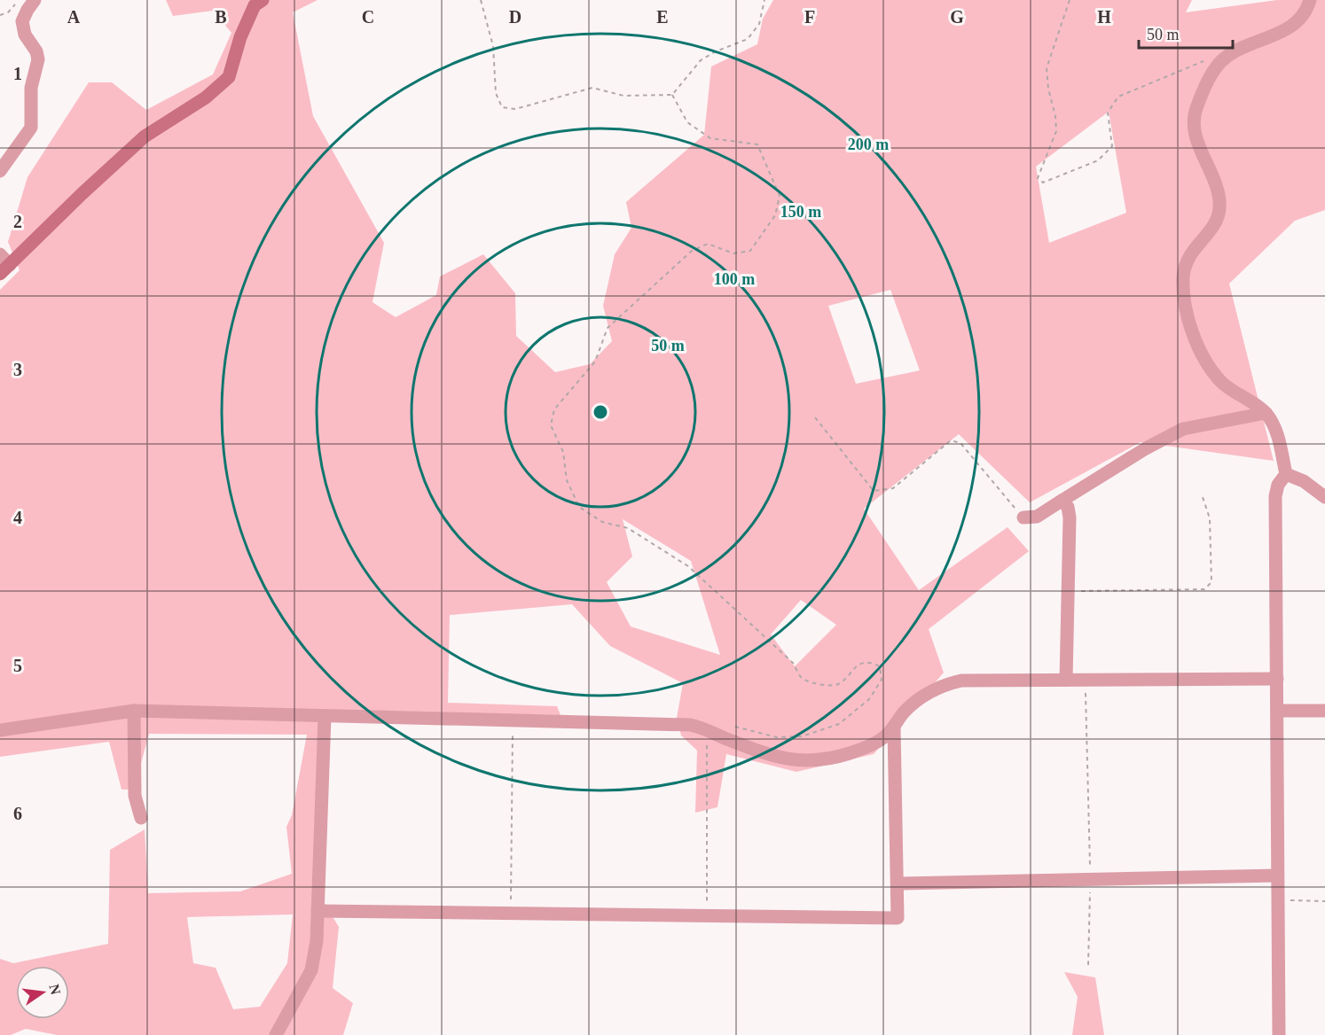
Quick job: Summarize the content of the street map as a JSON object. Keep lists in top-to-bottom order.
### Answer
{
  "scale_bar": "50 m",
  "north": "right",
  "grid": {
    "columns": [
      "A",
      "B",
      "C",
      "D",
      "E",
      "F",
      "G",
      "H"
    ],
    "rows": [
      "1",
      "2",
      "3",
      "4",
      "5",
      "6"
    ]
  },
  "rings": [
    "200 m",
    "150 m",
    "100 m",
    "50 m"
  ]
}
